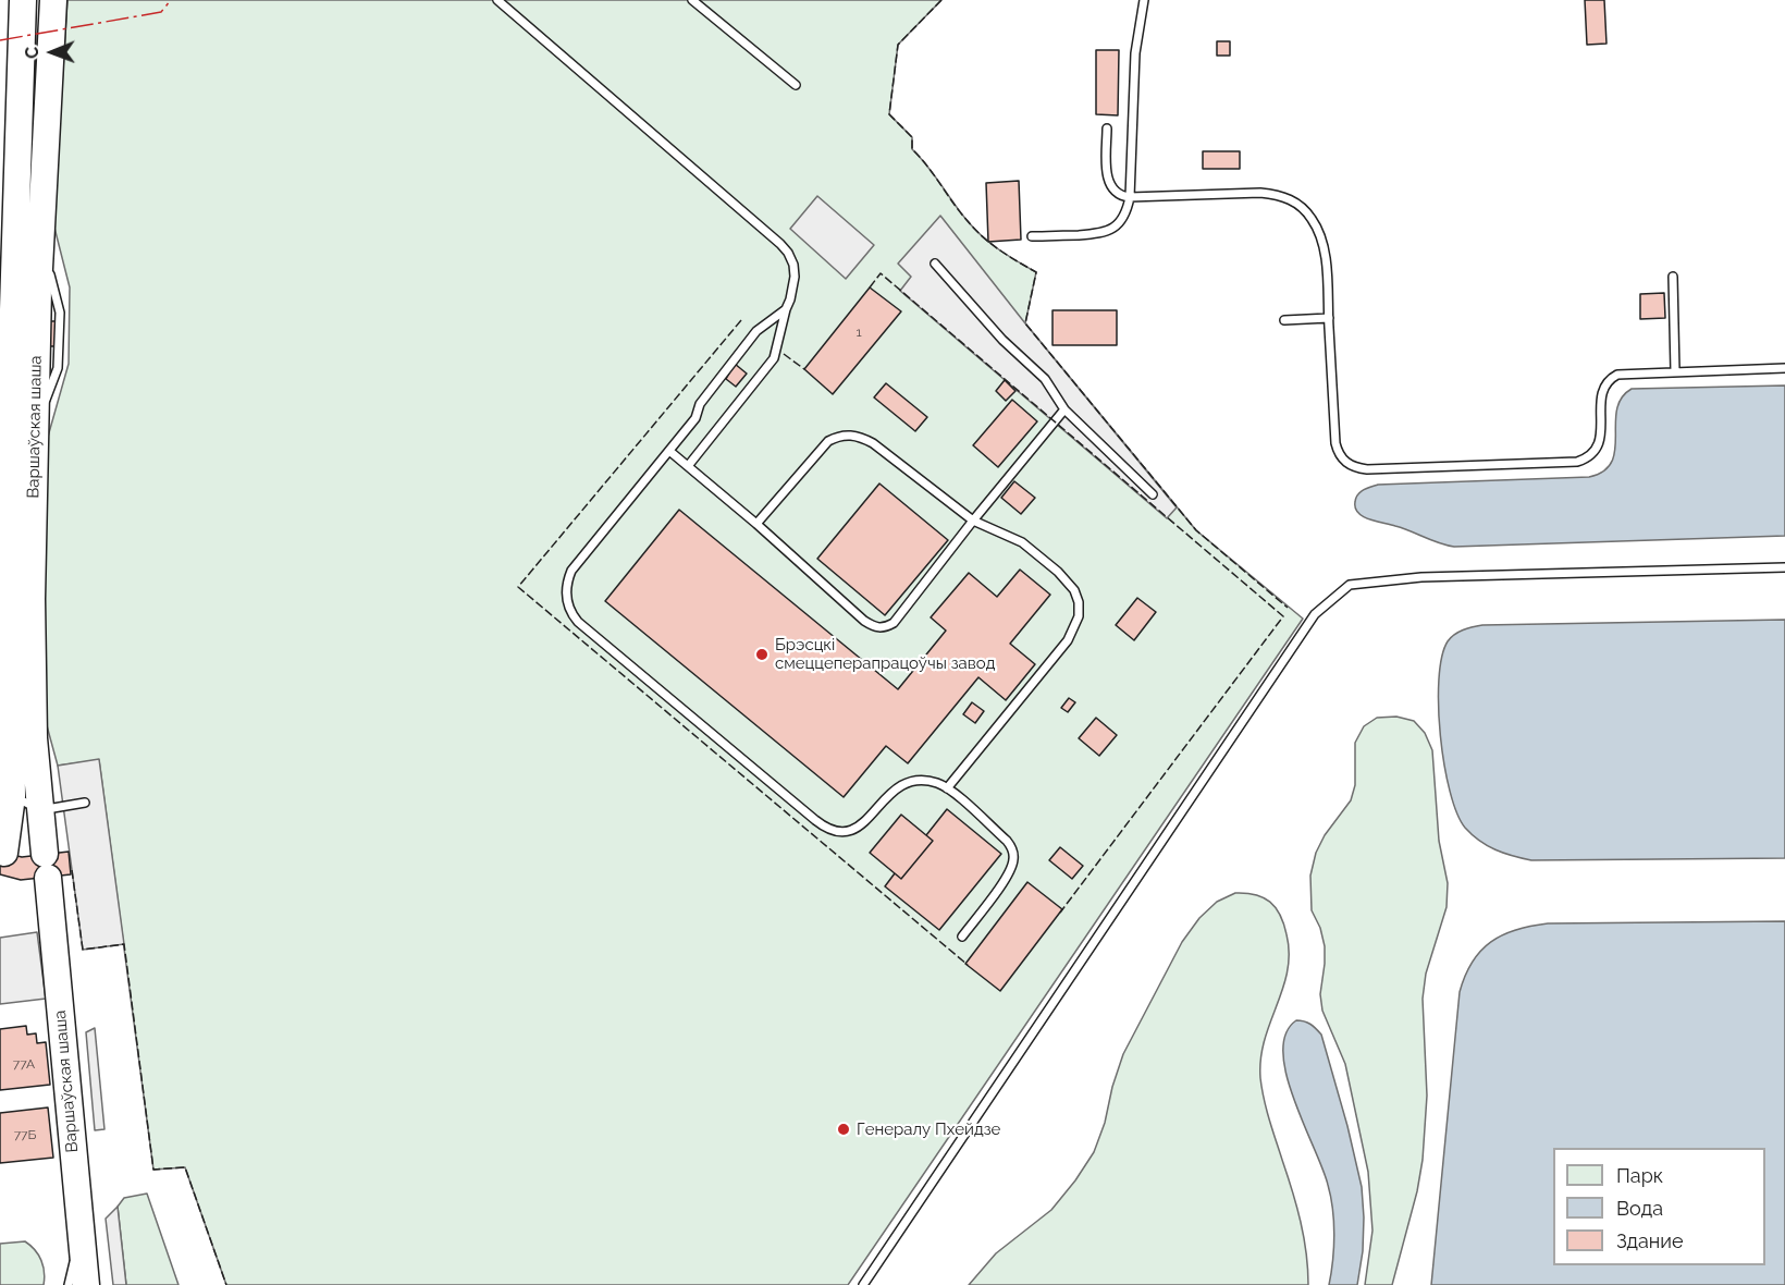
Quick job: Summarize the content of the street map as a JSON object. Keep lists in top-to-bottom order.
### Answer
{
  "streets": {
    "highway": ["Варшаўская шаша"]
  },
  "places": ["Брэсцкі смеццеперапрацоўчы завод", "Генералу Пхейдзе"],
  "house_numbers": ["1", "77А", "77Б"],
  "legend": ["Парк", "Вода", "Здание"],
  "north": "left"
}
